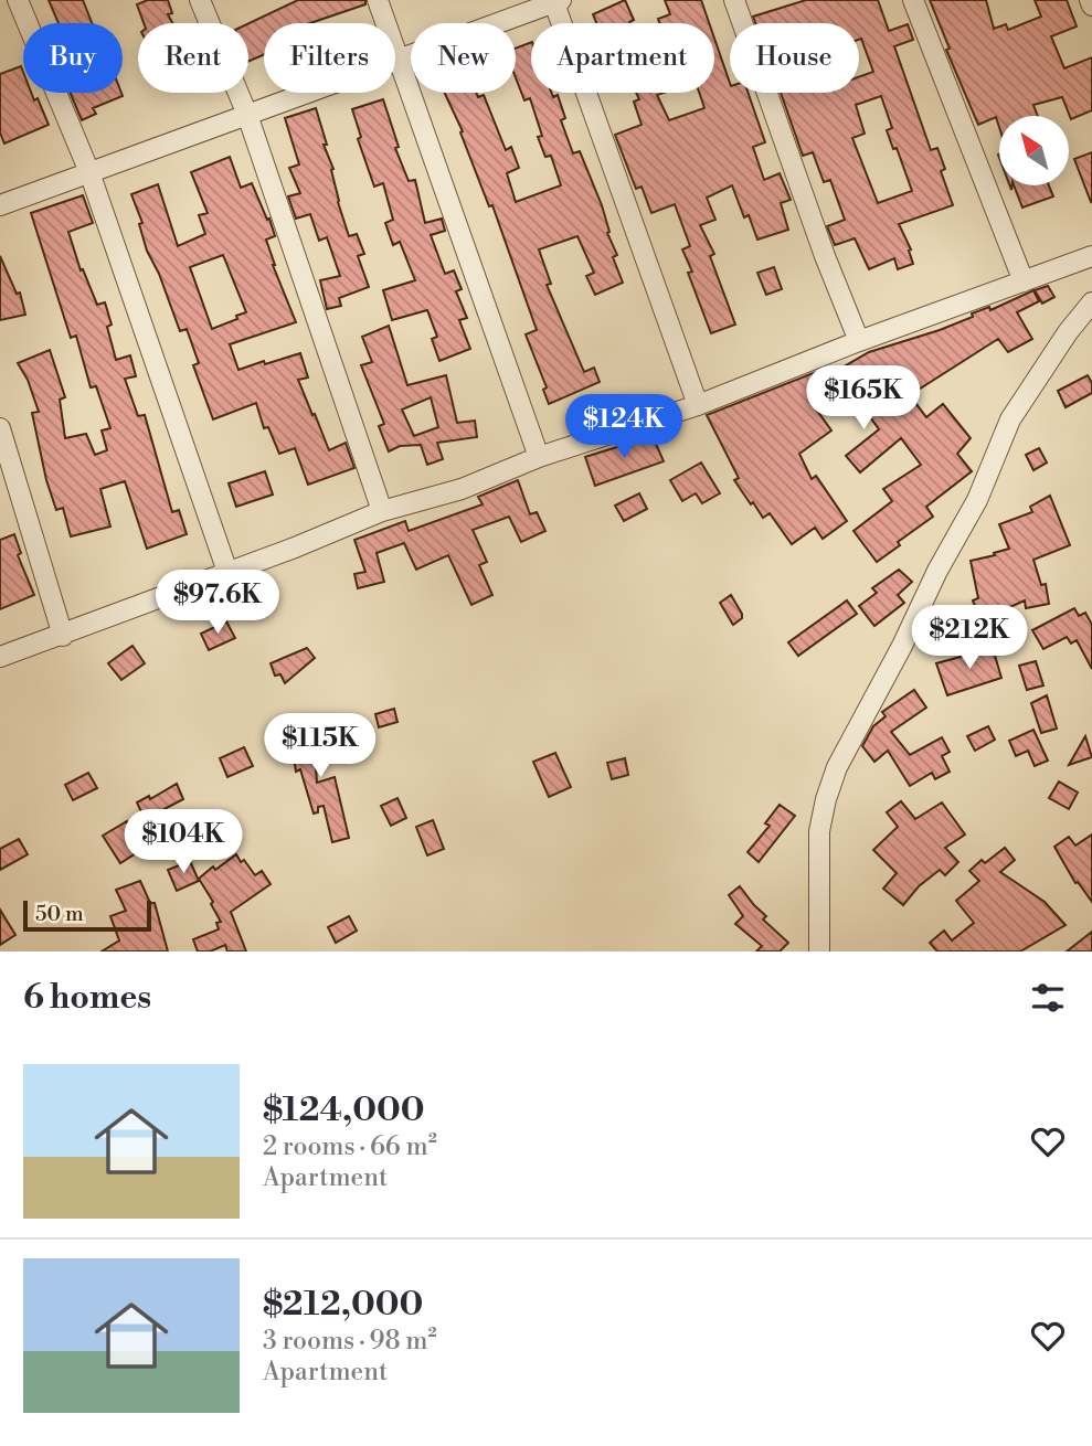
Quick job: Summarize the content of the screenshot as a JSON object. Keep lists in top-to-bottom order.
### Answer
{
  "scale_bar": "50 m",
  "north": "top left",
  "page": {
    "chip": [
      "Buy",
      "Rent",
      "Filters",
      "New",
      "Apartment",
      "House"
    ],
    "price": [
      "$165K",
      "$124K",
      "$97.6K",
      "$212K",
      "$115K",
      "$104K"
    ],
    "scale": "50 m",
    "heading": "6 homes",
    "list": [
      {
        "name": "$124,000",
        "note": "2 rooms · 66 m² · Apartment"
      },
      {
        "name": "$212,000",
        "note": "3 rooms · 98 m² · Apartment"
      }
    ]
  }
}
